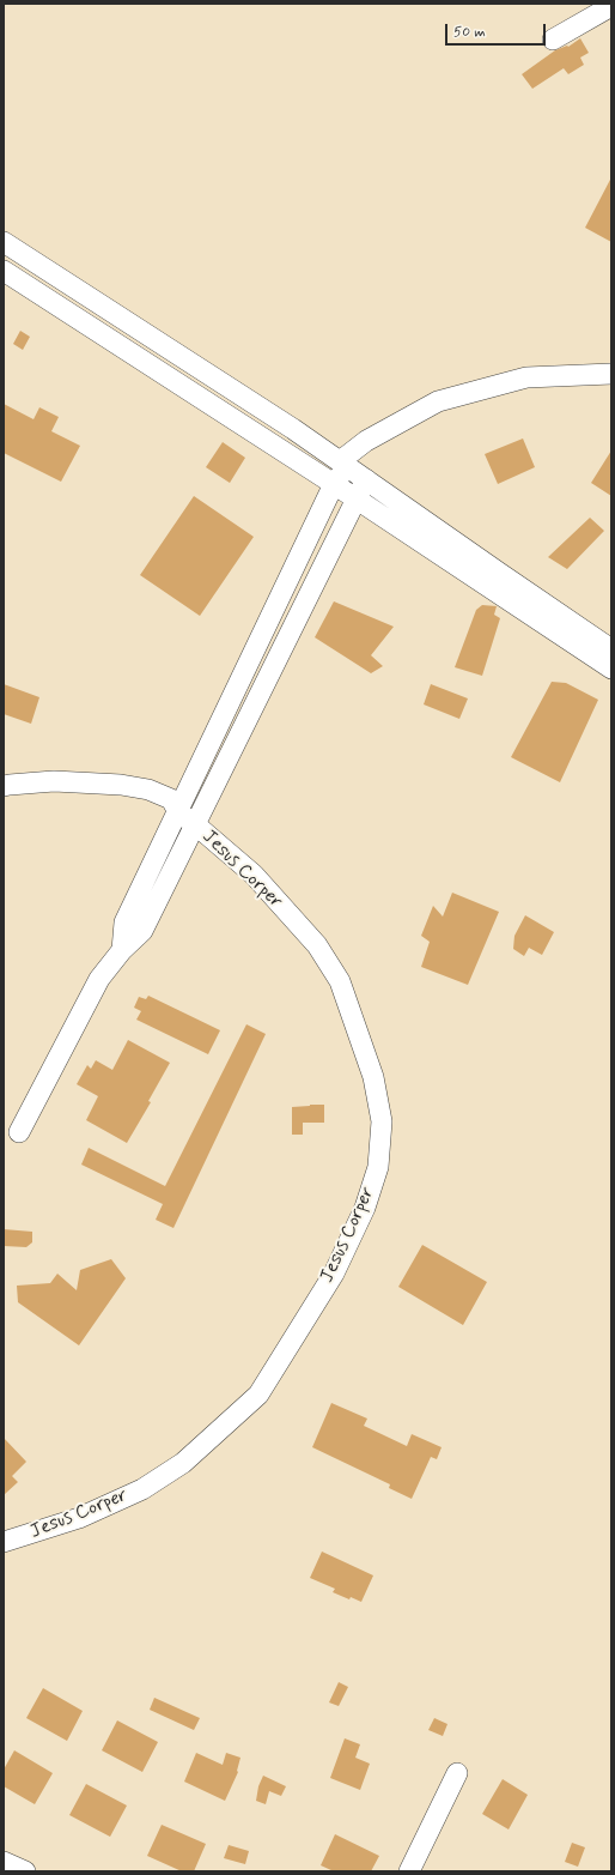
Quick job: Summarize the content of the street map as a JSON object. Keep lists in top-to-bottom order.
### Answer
{
  "streets": {
    "street": ["Jesus Corper"]
  },
  "scale_bar": "50 m"
}
